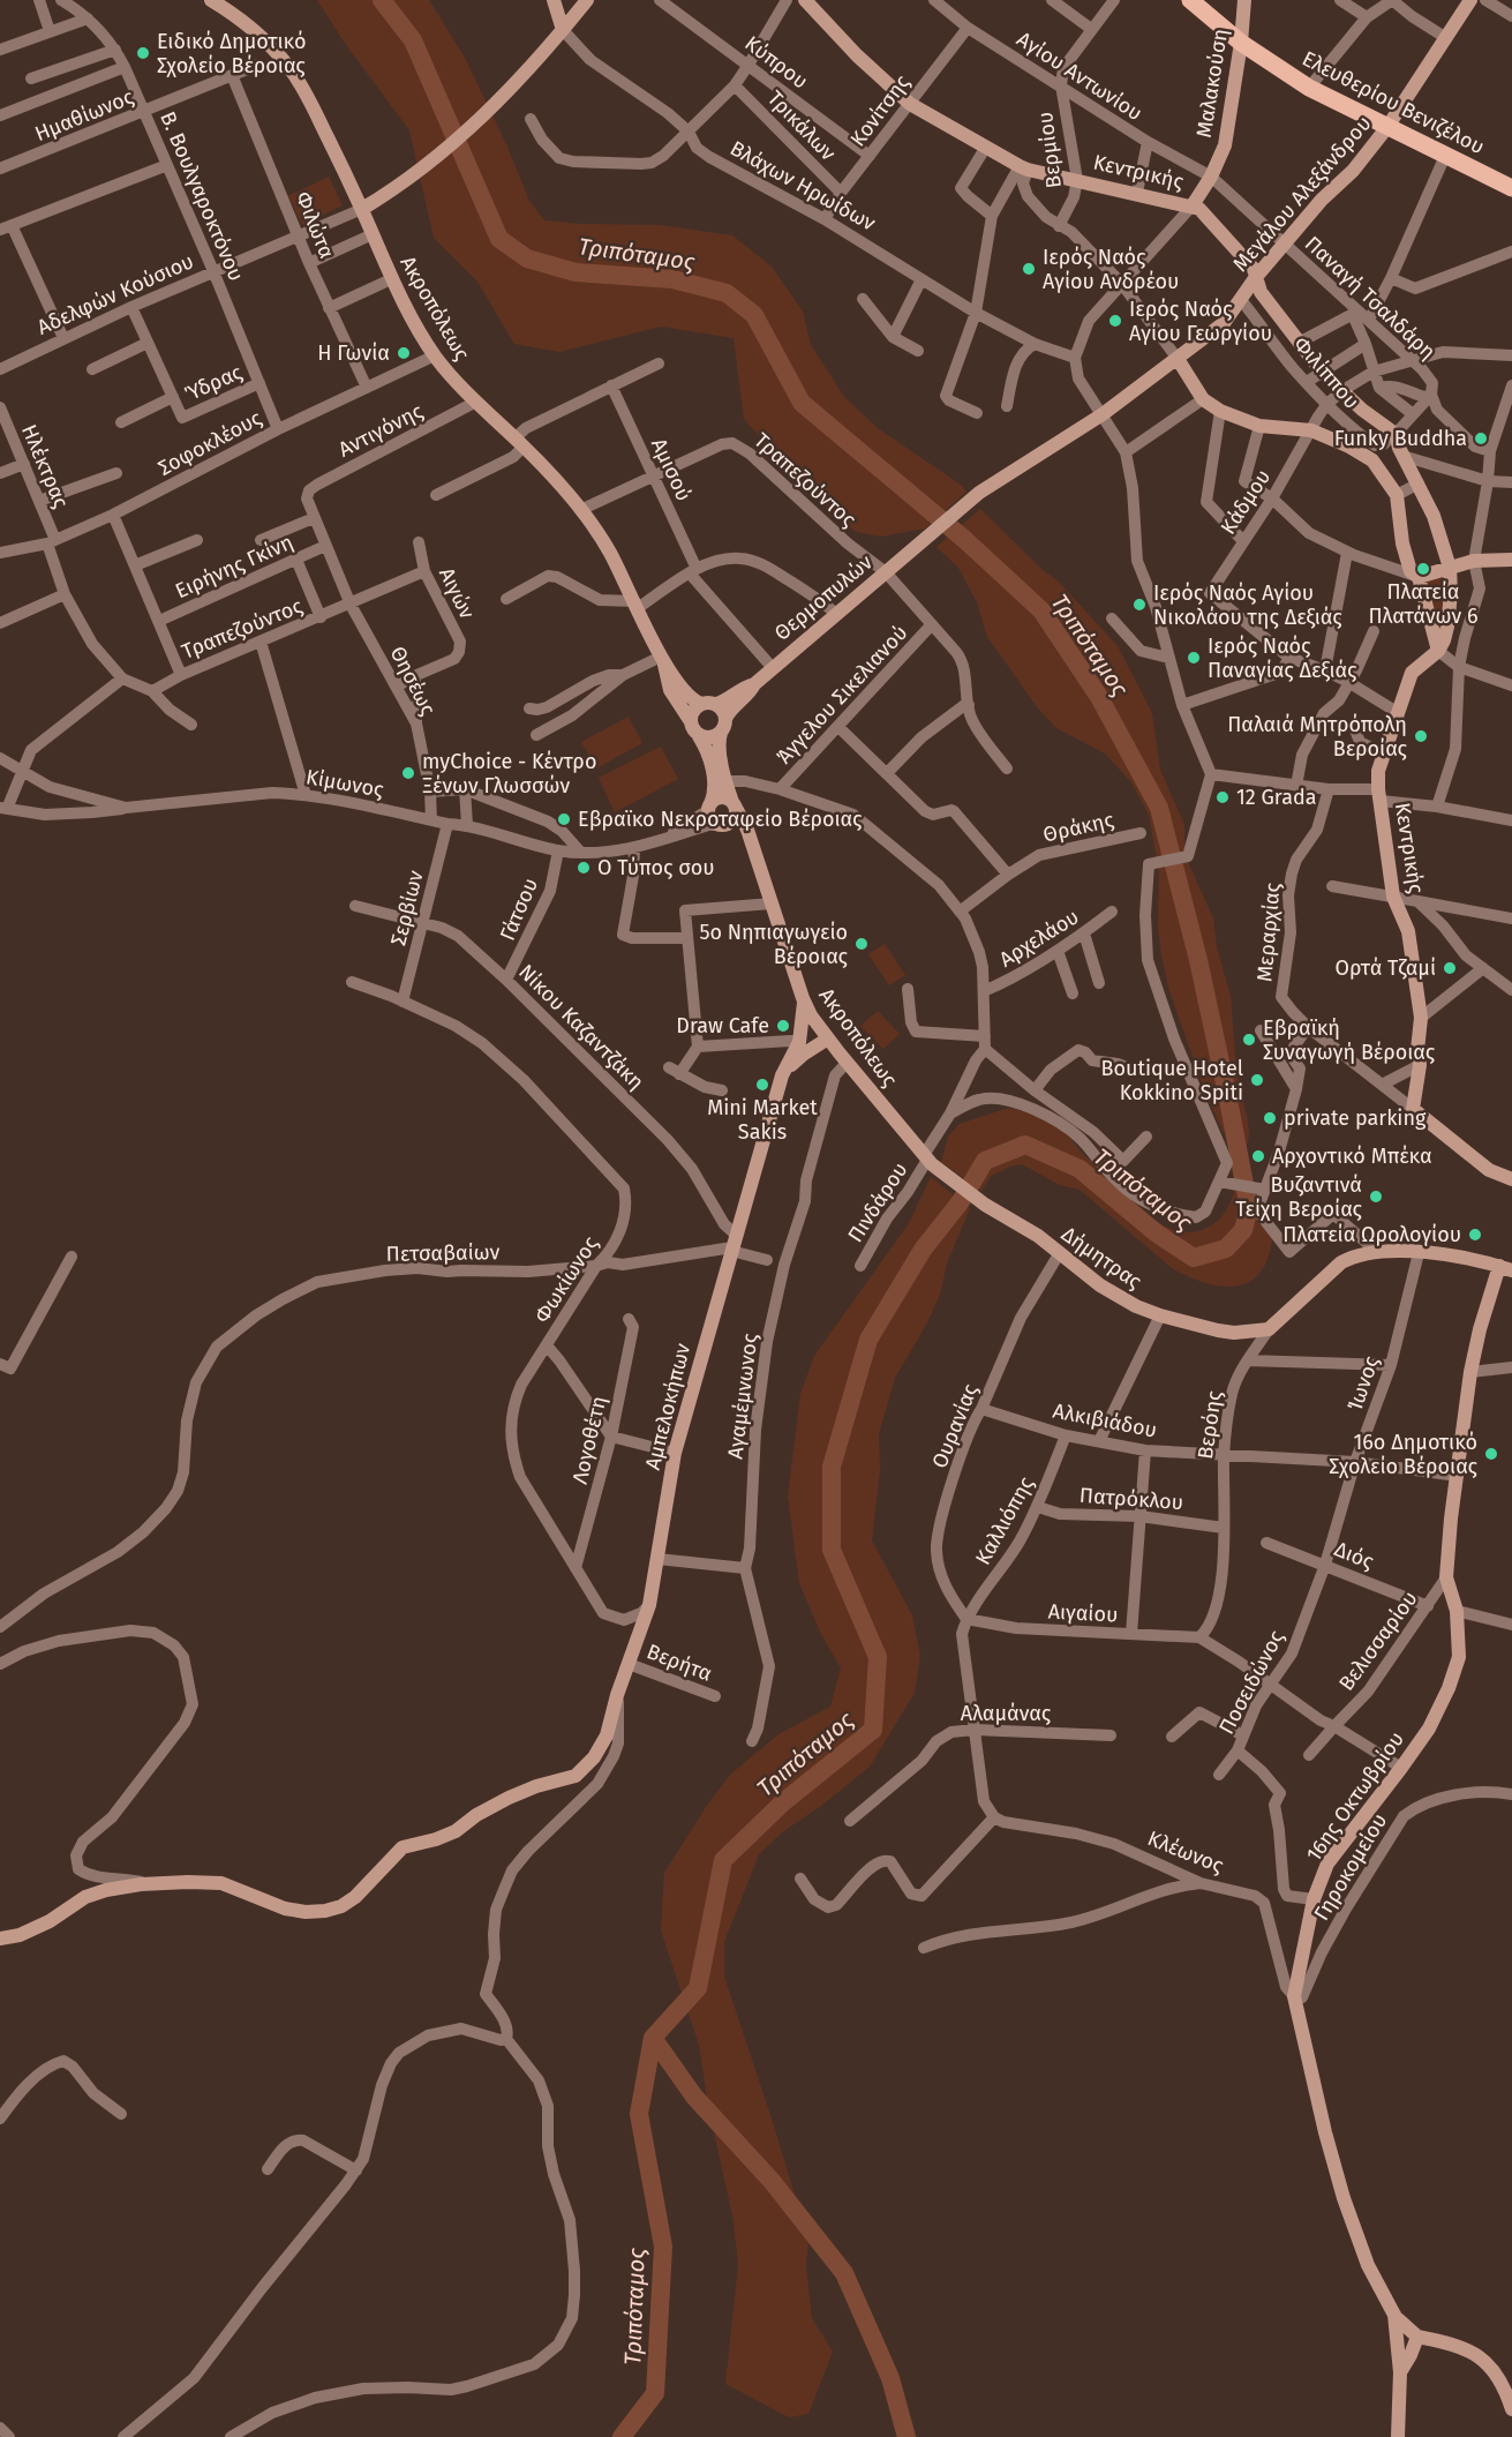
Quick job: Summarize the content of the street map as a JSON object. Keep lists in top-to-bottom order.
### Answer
{
  "streets": {
    "main road": ["Ελευθερίου Βενιζέλου"],
    "street": [
      "Κύπρου",
      "Αγίου Αντωνίου",
      "Μαλακούση",
      "Κονίτσης",
      "Ημαθίωνος",
      "Τρικάλων",
      "Βερμίου",
      "Κεντρικής",
      "Βλάχων Ηρωίδων",
      "Μεγάλου Αλεξάνδρου",
      "Β. Βουλγαροκτόνου",
      "Φιλώτα",
      "Αδελφών Κούσιου",
      "Παναγή Τσαλδάρη",
      "Ακροπόλεως",
      "Φιλίππου",
      "Ύδρας",
      "Αντιγόνης",
      "Σοφοκλέους",
      "Ηλέκτρας",
      "Αμισού",
      "Τραπεζούντος",
      "Κάδμου",
      "Ειρήνης Γκίνη",
      "Αιγών",
      "Θερμοπυλών",
      "Θησέως",
      "Άγγελου Σικελιανού",
      "Κίμωνος",
      "Θράκης",
      "Σερβίων",
      "Γάτσου",
      "Μεραρχίας",
      "Αρχελάου",
      "Νίκου Καζαντζάκη",
      "Πινδάρου",
      "Πετσαβαίων",
      "Δήμητρας",
      "Φωκίωνος",
      "Ίωνος",
      "Αγαμέμνωνος",
      "Αμπελοκήπων",
      "Αλκιβιάδου",
      "Βερόης",
      "Ουρανίας",
      "Λογοθέτη",
      "Πατρόκλου",
      "Καλλιόπης",
      "Διός",
      "Αιγαίου",
      "Βελισσαρίου",
      "Βερήτα",
      "Ποσειδώνος",
      "Αλαμάνας",
      "16ης Οκτωβρίου",
      "Κλέωνος",
      "Γηροκομείου"
    ]
  },
  "crossings": [
    ["Κύπρου", "Κονίτσης"],
    ["Αγίου Αντωνίου", "Μαλακούση"],
    ["Αγίου Αντωνίου", "Κονίτσης"],
    ["Αγίου Αντωνίου", "Βερμίου"],
    ["Αγίου Αντωνίου", "Παναγή Τσαλδάρη"],
    ["Μαλακούση", "Ελευθερίου Βενιζέλου"],
    ["Μαλακούση", "Κεντρικής"],
    ["Μαλακούση", "Παναγή Τσαλδάρη"],
    ["Ελευθερίου Βενιζέλου", "Μεγάλου Αλεξάνδρου"],
    ["Κονίτσης", "Τρικάλων"],
    ["Κονίτσης", "Κεντρικής"],
    ["Κονίτσης", "Βλάχων Ηρωίδων"],
    ["Ημαθίωνος", "Β. Βουλγαροκτόνου"],
    ["Ημαθίωνος", "Φιλώτα"],
    ["Βερμίου", "Κεντρικής"],
    ["Κεντρικής", "Μεγάλου Αλεξάνδρου"],
    ["Κεντρικής", "Φιλίππου"],
    ["Κεντρικής", "Κάδμου"],
    ["Κεντρικής", "Μεραρχίας"],
    ["Μεγάλου Αλεξάνδρου", "Παναγή Τσαλδάρη"],
    ["Μεγάλου Αλεξάνδρου", "Φιλίππου"],
    ["Μεγάλου Αλεξάνδρου", "Θερμοπυλών"],
    ["Β. Βουλγαροκτόνου", "Αδελφών Κούσιου"],
    ["Β. Βουλγαροκτόνου", "Ύδρας"],
    ["Β. Βουλγαροκτόνου", "Σοφοκλέους"],
    ["Φιλώτα", "Αδελφών Κούσιου"],
    ["Φιλώτα", "Σοφοκλέους"],
    ["Αδελφών Κούσιου", "Ακροπόλεως"],
    ["Παναγή Τσαλδάρη", "Κάδμου"],
    ["Ακροπόλεως", "Αντιγόνης"],
    ["Ακροπόλεως", "Σοφοκλέους"],
    ["Ακροπόλεως", "Τραπεζούντος"],
    ["Ακροπόλεως", "Θερμοπυλών"],
    ["Ακροπόλεως", "Κίμωνος"],
    ["Ακροπόλεως", "Πινδάρου"],
    ["Ακροπόλεως", "Δήμητρας"],
    ["Ακροπόλεως", "Αγαμέμνωνος"],
    ["Φιλίππου", "Κάδμου"],
    ["Σοφοκλέους", "Ηλέκτρας"],
    ["Ηλέκτρας", "Τραπεζούντος"],
    ["Αμισού", "Τραπεζούντος"],
    ["Αμισού", "Θερμοπυλών"],
    ["Τραπεζούντος", "Αιγών"],
    ["Τραπεζούντος", "Θερμοπυλών"],
    ["Τραπεζούντος", "Θησέως"],
    ["Θησέως", "Κίμωνος"],
    ["Κίμωνος", "Σερβίων"],
    ["Κίμωνος", "Γάτσου"],
    ["Σερβίων", "Νίκου Καζαντζάκη"],
    ["Σερβίων", "Φωκίωνος"],
    ["Γάτσου", "Νίκου Καζαντζάκη"],
    ["Νίκου Καζαντζάκη", "Πετσαβαίων"],
    ["Νίκου Καζαντζάκη", "Αμπελοκήπων"],
    ["Πινδάρου", "Δήμητρας"],
    ["Πετσαβαίων", "Φωκίωνος"],
    ["Πετσαβαίων", "Αμπελοκήπων"],
    ["Δήμητρας", "Βερόης"],
    ["Δήμητρας", "Ουρανίας"],
    ["Φωκίωνος", "Αμπελοκήπων"],
    ["Φωκίωνος", "Λογοθέτη"],
    ["Ίωνος", "Αλκιβιάδου"],
    ["Ίωνος", "Βερόης"],
    ["Ίωνος", "Διός"],
    ["Ίωνος", "Ποσειδώνος"],
    ["Αμπελοκήπων", "Βερήτα"],
    ["Αλκιβιάδου", "Βερόης"],
    ["Αλκιβιάδου", "Ουρανίας"],
    ["Αλκιβιάδου", "Καλλιόπης"],
    ["Αλκιβιάδου", "16ης Οκτωβρίου"],
    ["Βερόης", "Πατρόκλου"],
    ["Βερόης", "Αιγαίου"],
    ["Βερόης", "16ης Οκτωβρίου"],
    ["Ουρανίας", "Καλλιόπης"],
    ["Ουρανίας", "Αιγαίου"],
    ["Πατρόκλου", "Καλλιόπης"],
    ["Καλλιόπης", "Αιγαίου"],
    ["Διός", "Βελισσαρίου"],
    ["Διός", "Ποσειδώνος"],
    ["Βελισσαρίου", "16ης Οκτωβρίου"],
    ["16ης Οκτωβρίου", "Κλέωνος"],
    ["16ης Οκτωβρίου", "Γηροκομείου"],
    ["Κλέωνος", "Γηροκομείου"]
  ],
  "water": ["Τριπόταμος"],
  "places": [
    "Ειδικό Δημοτικό Σχολείο Βέροιας",
    "Ιερός Ναός Αγίου Ανδρέου",
    "Ιερός Ναός Αγίου Γεωργίου",
    "Η Γωνία",
    "Funky Buddha",
    "Πλατεία Πλατάνων 6",
    "Ιερός Ναός Αγίου Νικολάου της Δεξιάς",
    "Ιερός Ναός Παναγίας Δεξιάς",
    "Παλαιά Μητρόπολη Βεροίας",
    "myChoice - Κέντρο Ξένων Γλωσσών",
    "12 Grada",
    "Εβραϊκο Νεκροταφείο Βέροιας",
    "Ο Τύπος σου",
    "5ο Νηπιαγωγείο Βέροιας",
    "Ορτά Τζαμί",
    "Draw Cafe",
    "Εβραϊκή Συναγωγή Βέροιας",
    "Boutique Hotel Kokkino Spiti",
    "Mini Market Sakis",
    "private parking",
    "Αρχοντικό Μπέκα",
    "Βυζαντινά Τείχη Βεροίας",
    "Πλατεία Ωρολογίου",
    "16ο Δημοτικό Σχολείο Βέροιας"
  ]
}
